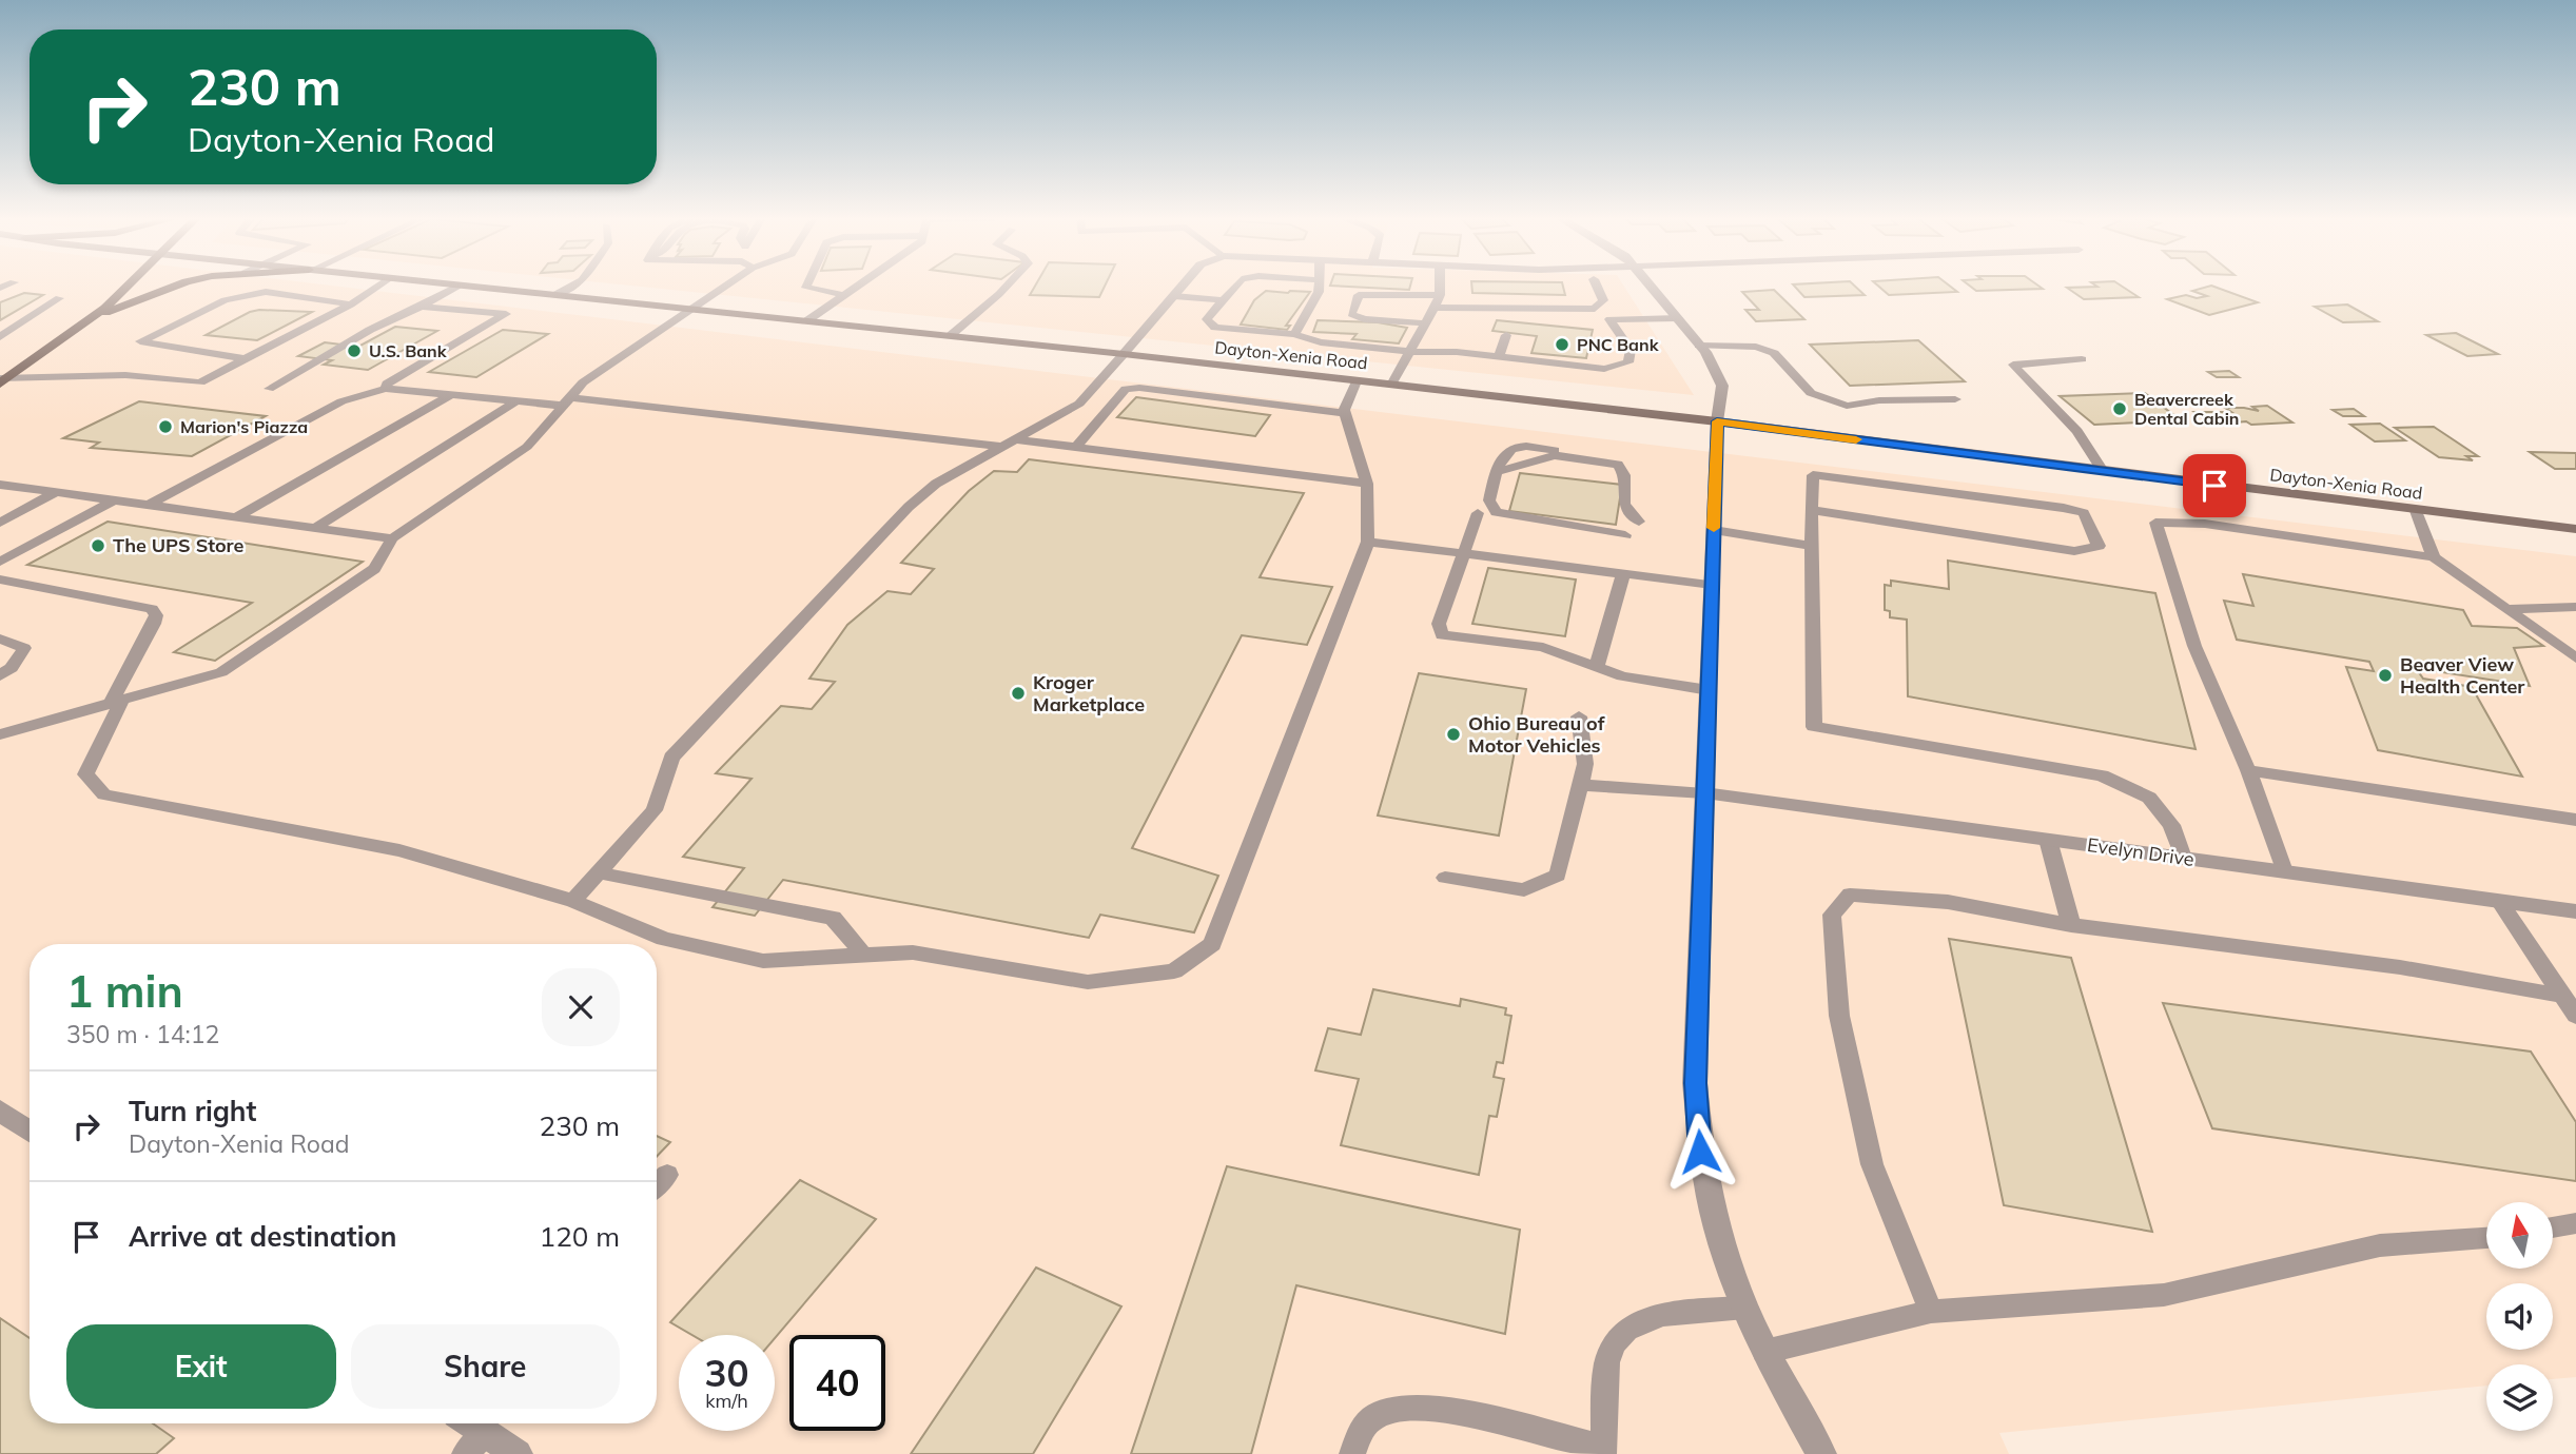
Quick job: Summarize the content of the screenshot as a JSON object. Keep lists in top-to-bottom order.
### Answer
{
  "streets": {
    "main road": ["Dayton-Xenia Road"],
    "street": ["Evelyn Drive"]
  },
  "places": [
    "PNC Bank",
    "U.S. Bank",
    "Beavercreek Dental Cabin",
    "Marion's Piazza",
    "The UPS Store",
    "Beaver View Health Center",
    "Kroger Marketplace",
    "Ohio Bureau of Motor Vehicles"
  ],
  "north": "top",
  "page": {
    "turn": ["230 m", "Dayton-Xenia Road"],
    "heading": ["1 min", "350 m · 14:12"],
    "list": [
      {
        "name": "Turn right",
        "note": "Dayton-Xenia Road",
        "value": "230 m"
      },
      {
        "name": "Arrive at destination",
        "value": "120 m"
      }
    ],
    "buttons": ["Exit", "Share"],
    "speed": "30 km/h",
    "limit": "40"
  }
}
